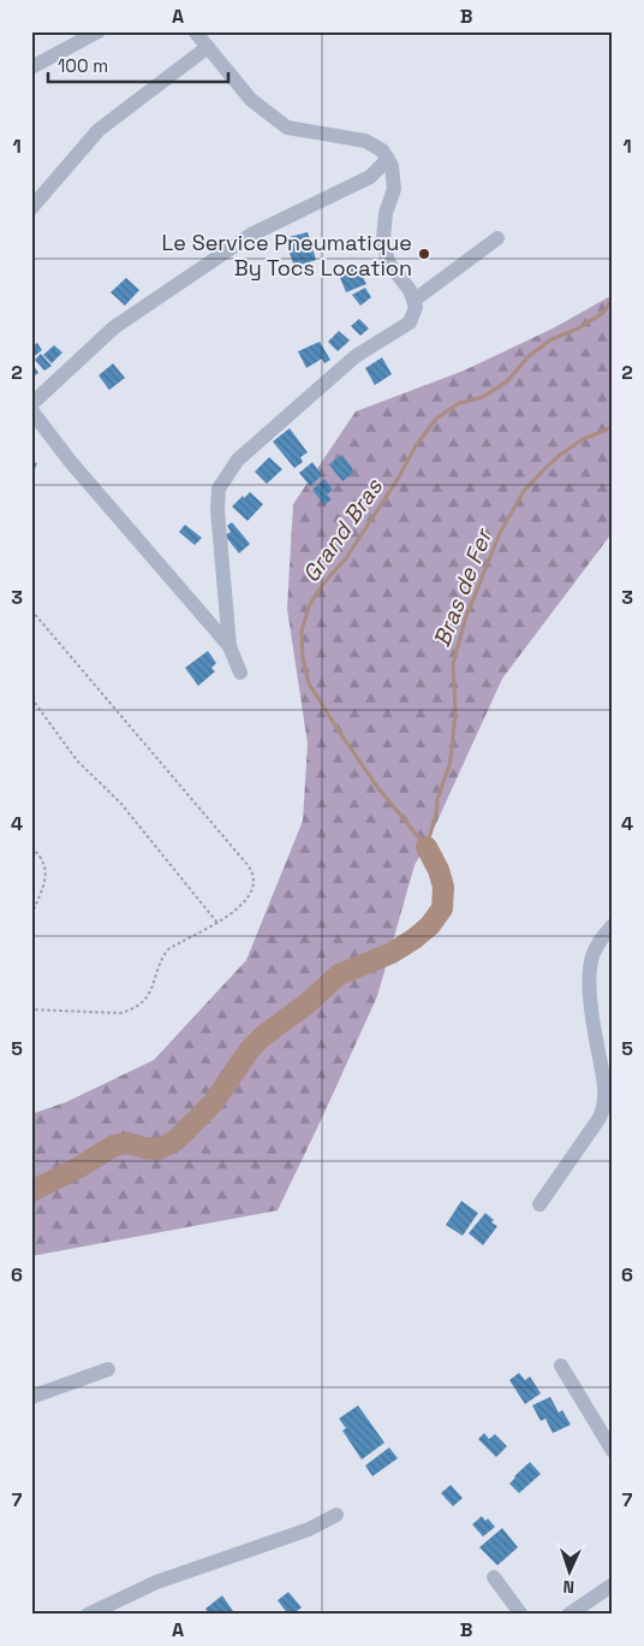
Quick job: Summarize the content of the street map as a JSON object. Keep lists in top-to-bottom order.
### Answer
{
  "water": ["Grand Bras", "Bras de Fer"],
  "places": ["Le Service Pneumatique By Tocs Location"],
  "scale_bar": "100 m",
  "north": "bottom",
  "grid": {
    "columns": ["A", "B"],
    "rows": [
      "1",
      "2",
      "3",
      "4",
      "5",
      "6",
      "7"
    ]
  }
}
